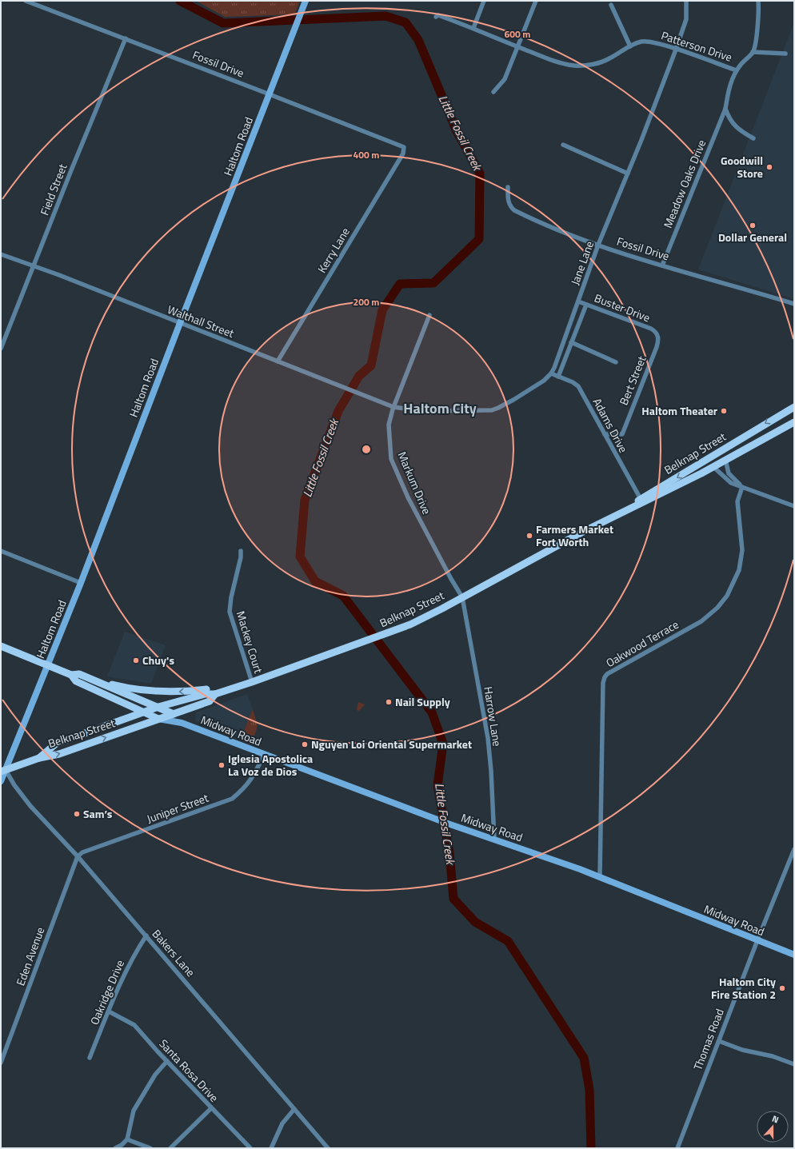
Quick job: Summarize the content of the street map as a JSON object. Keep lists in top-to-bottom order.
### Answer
{
  "streets": {
    "main road": ["Haltom Road", "Belknap Street", "Midway Road"],
    "street": [
      "Patterson Drive",
      "Fossil Drive",
      "Meadow Oaks Drive",
      "Field Street",
      "Kerry Lane",
      "Jane Lane",
      "Buster Drive",
      "Walthall Street",
      "Bert Street",
      "Adams Drive",
      "Markum Drive",
      "Mackey Court",
      "Oakwood Terrace",
      "Harrow Lane",
      "Juniper Street",
      "Bakers Lane",
      "Eden Avenue",
      "Oakridge Drive",
      "Thomas Road",
      "Santa Rosa Drive"
    ]
  },
  "crossings": [
    ["Patterson Drive", "Meadow Oaks Drive"],
    ["Patterson Drive", "Jane Lane"],
    ["Fossil Drive", "Haltom Road"],
    ["Fossil Drive", "Meadow Oaks Drive"],
    ["Fossil Drive", "Field Street"],
    ["Fossil Drive", "Kerry Lane"],
    ["Fossil Drive", "Jane Lane"],
    ["Haltom Road", "Walthall Street"],
    ["Haltom Road", "Bakers Lane"],
    ["Field Street", "Walthall Street"],
    ["Kerry Lane", "Walthall Street"],
    ["Jane Lane", "Buster Drive"],
    ["Jane Lane", "Walthall Street"],
    ["Jane Lane", "Adams Drive"],
    ["Jane Lane", "Markum Drive"],
    ["Buster Drive", "Bert Street"],
    ["Walthall Street", "Markum Drive"],
    ["Bert Street", "Adams Drive"],
    ["Adams Drive", "Belknap Street"],
    ["Belknap Street", "Markum Drive"],
    ["Belknap Street", "Mackey Court"],
    ["Belknap Street", "Harrow Lane"],
    ["Belknap Street", "Midway Road"],
    ["Markum Drive", "Harrow Lane"],
    ["Oakwood Terrace", "Midway Road"],
    ["Harrow Lane", "Midway Road"],
    ["Midway Road", "Juniper Street"],
    ["Midway Road", "Thomas Road"],
    ["Juniper Street", "Bakers Lane"],
    ["Juniper Street", "Eden Avenue"],
    ["Bakers Lane", "Eden Avenue"],
    ["Bakers Lane", "Oakridge Drive"],
    ["Oakridge Drive", "Santa Rosa Drive"]
  ],
  "districts": ["Haltom City"],
  "water": ["Little Fossil Creek"],
  "places": [
    "Goodwill Store",
    "Dollar General",
    "Haltom Theater",
    "Farmers Market Fort Worth",
    "Chuy's",
    "Nail Supply",
    "Nguyen Loi Oriental Supermarket",
    "Iglesia Apostolica La Voz de Dios",
    "Sam’s",
    "Haltom City Fire Station 2"
  ],
  "north": "top",
  "rings": ["600 m", "400 m", "200 m"]
}
